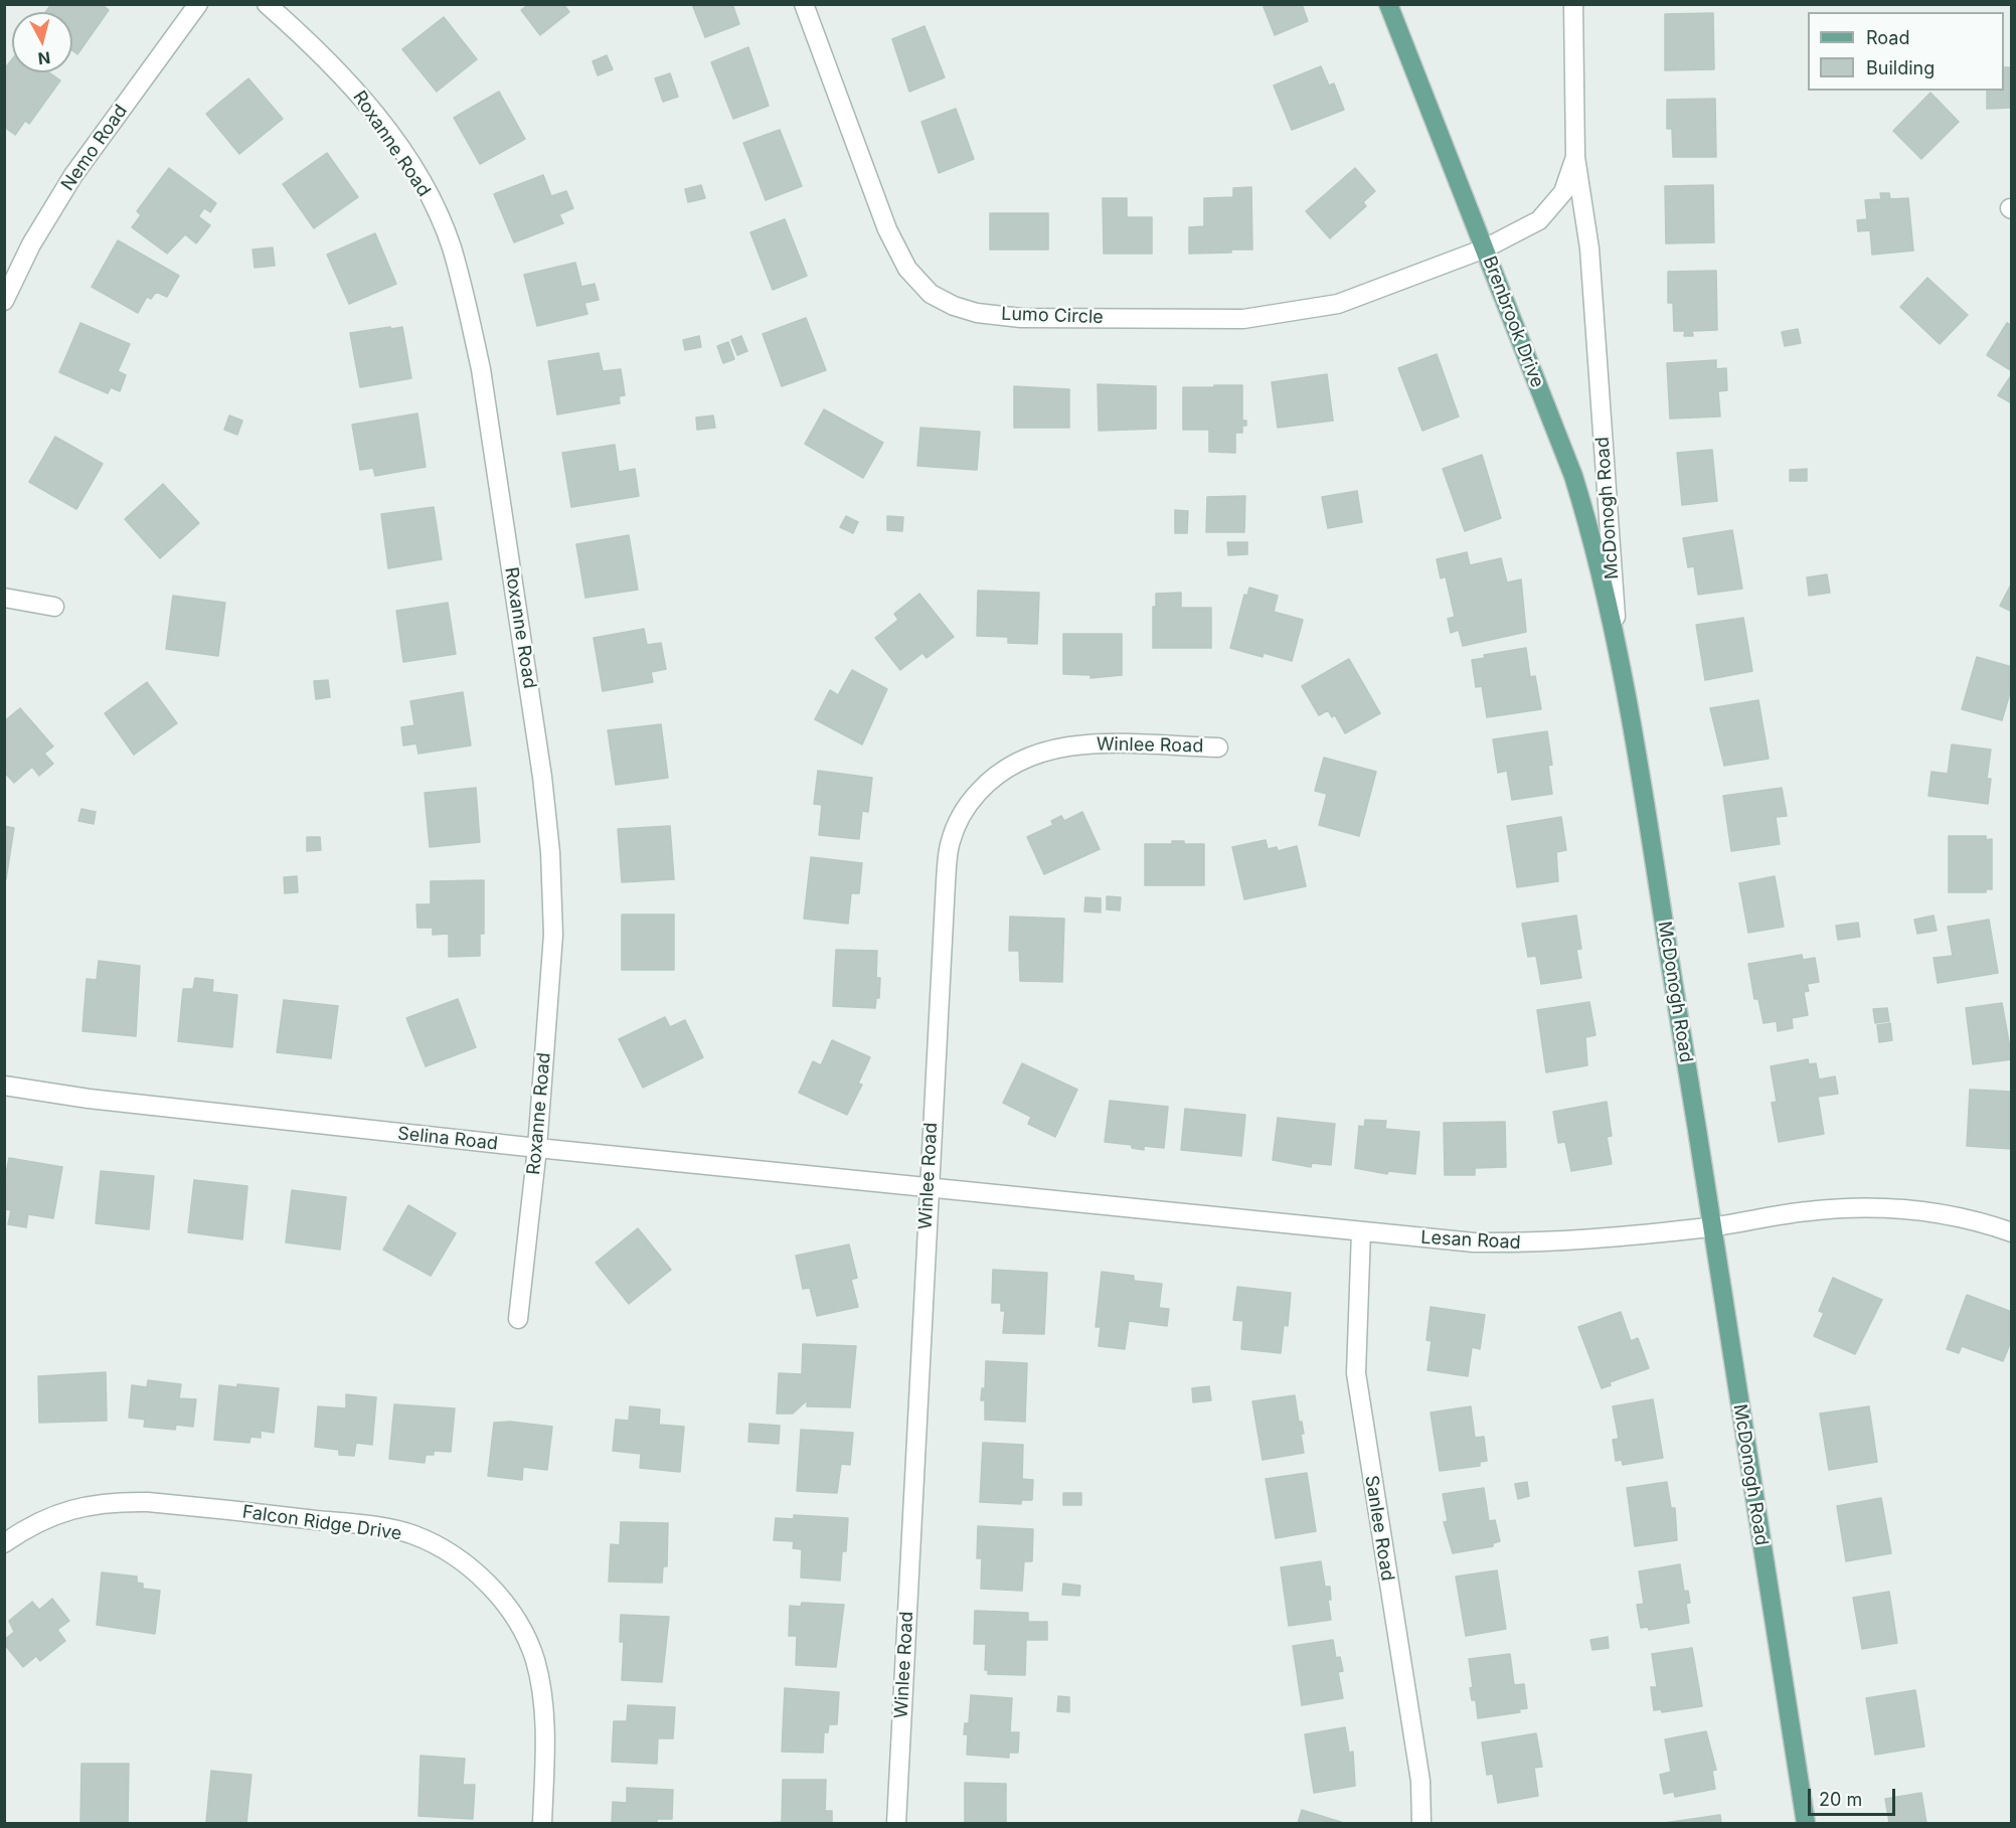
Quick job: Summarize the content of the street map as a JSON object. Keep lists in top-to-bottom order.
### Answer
{
  "streets": {
    "main road": ["Brenbrook Drive", "McDonogh Road"],
    "street": [
      "Roxanne Road",
      "Nemo Road",
      "Lumo Circle",
      "Winlee Road",
      "Selina Road",
      "Lesan Road",
      "Falcon Ridge Drive",
      "Sanlee Road"
    ]
  },
  "crossings": [
    ["Roxanne Road", "Selina Road"],
    ["Lumo Circle", "Brenbrook Drive"],
    ["Lumo Circle", "McDonogh Road"],
    ["Brenbrook Drive", "McDonogh Road"],
    ["McDonogh Road", "Lesan Road"],
    ["Winlee Road", "Selina Road"],
    ["Winlee Road", "Lesan Road"],
    ["Selina Road", "Lesan Road"],
    ["Lesan Road", "Sanlee Road"]
  ],
  "legend": ["Road", "Building"],
  "scale_bar": "20 m",
  "north": "bottom"
}
